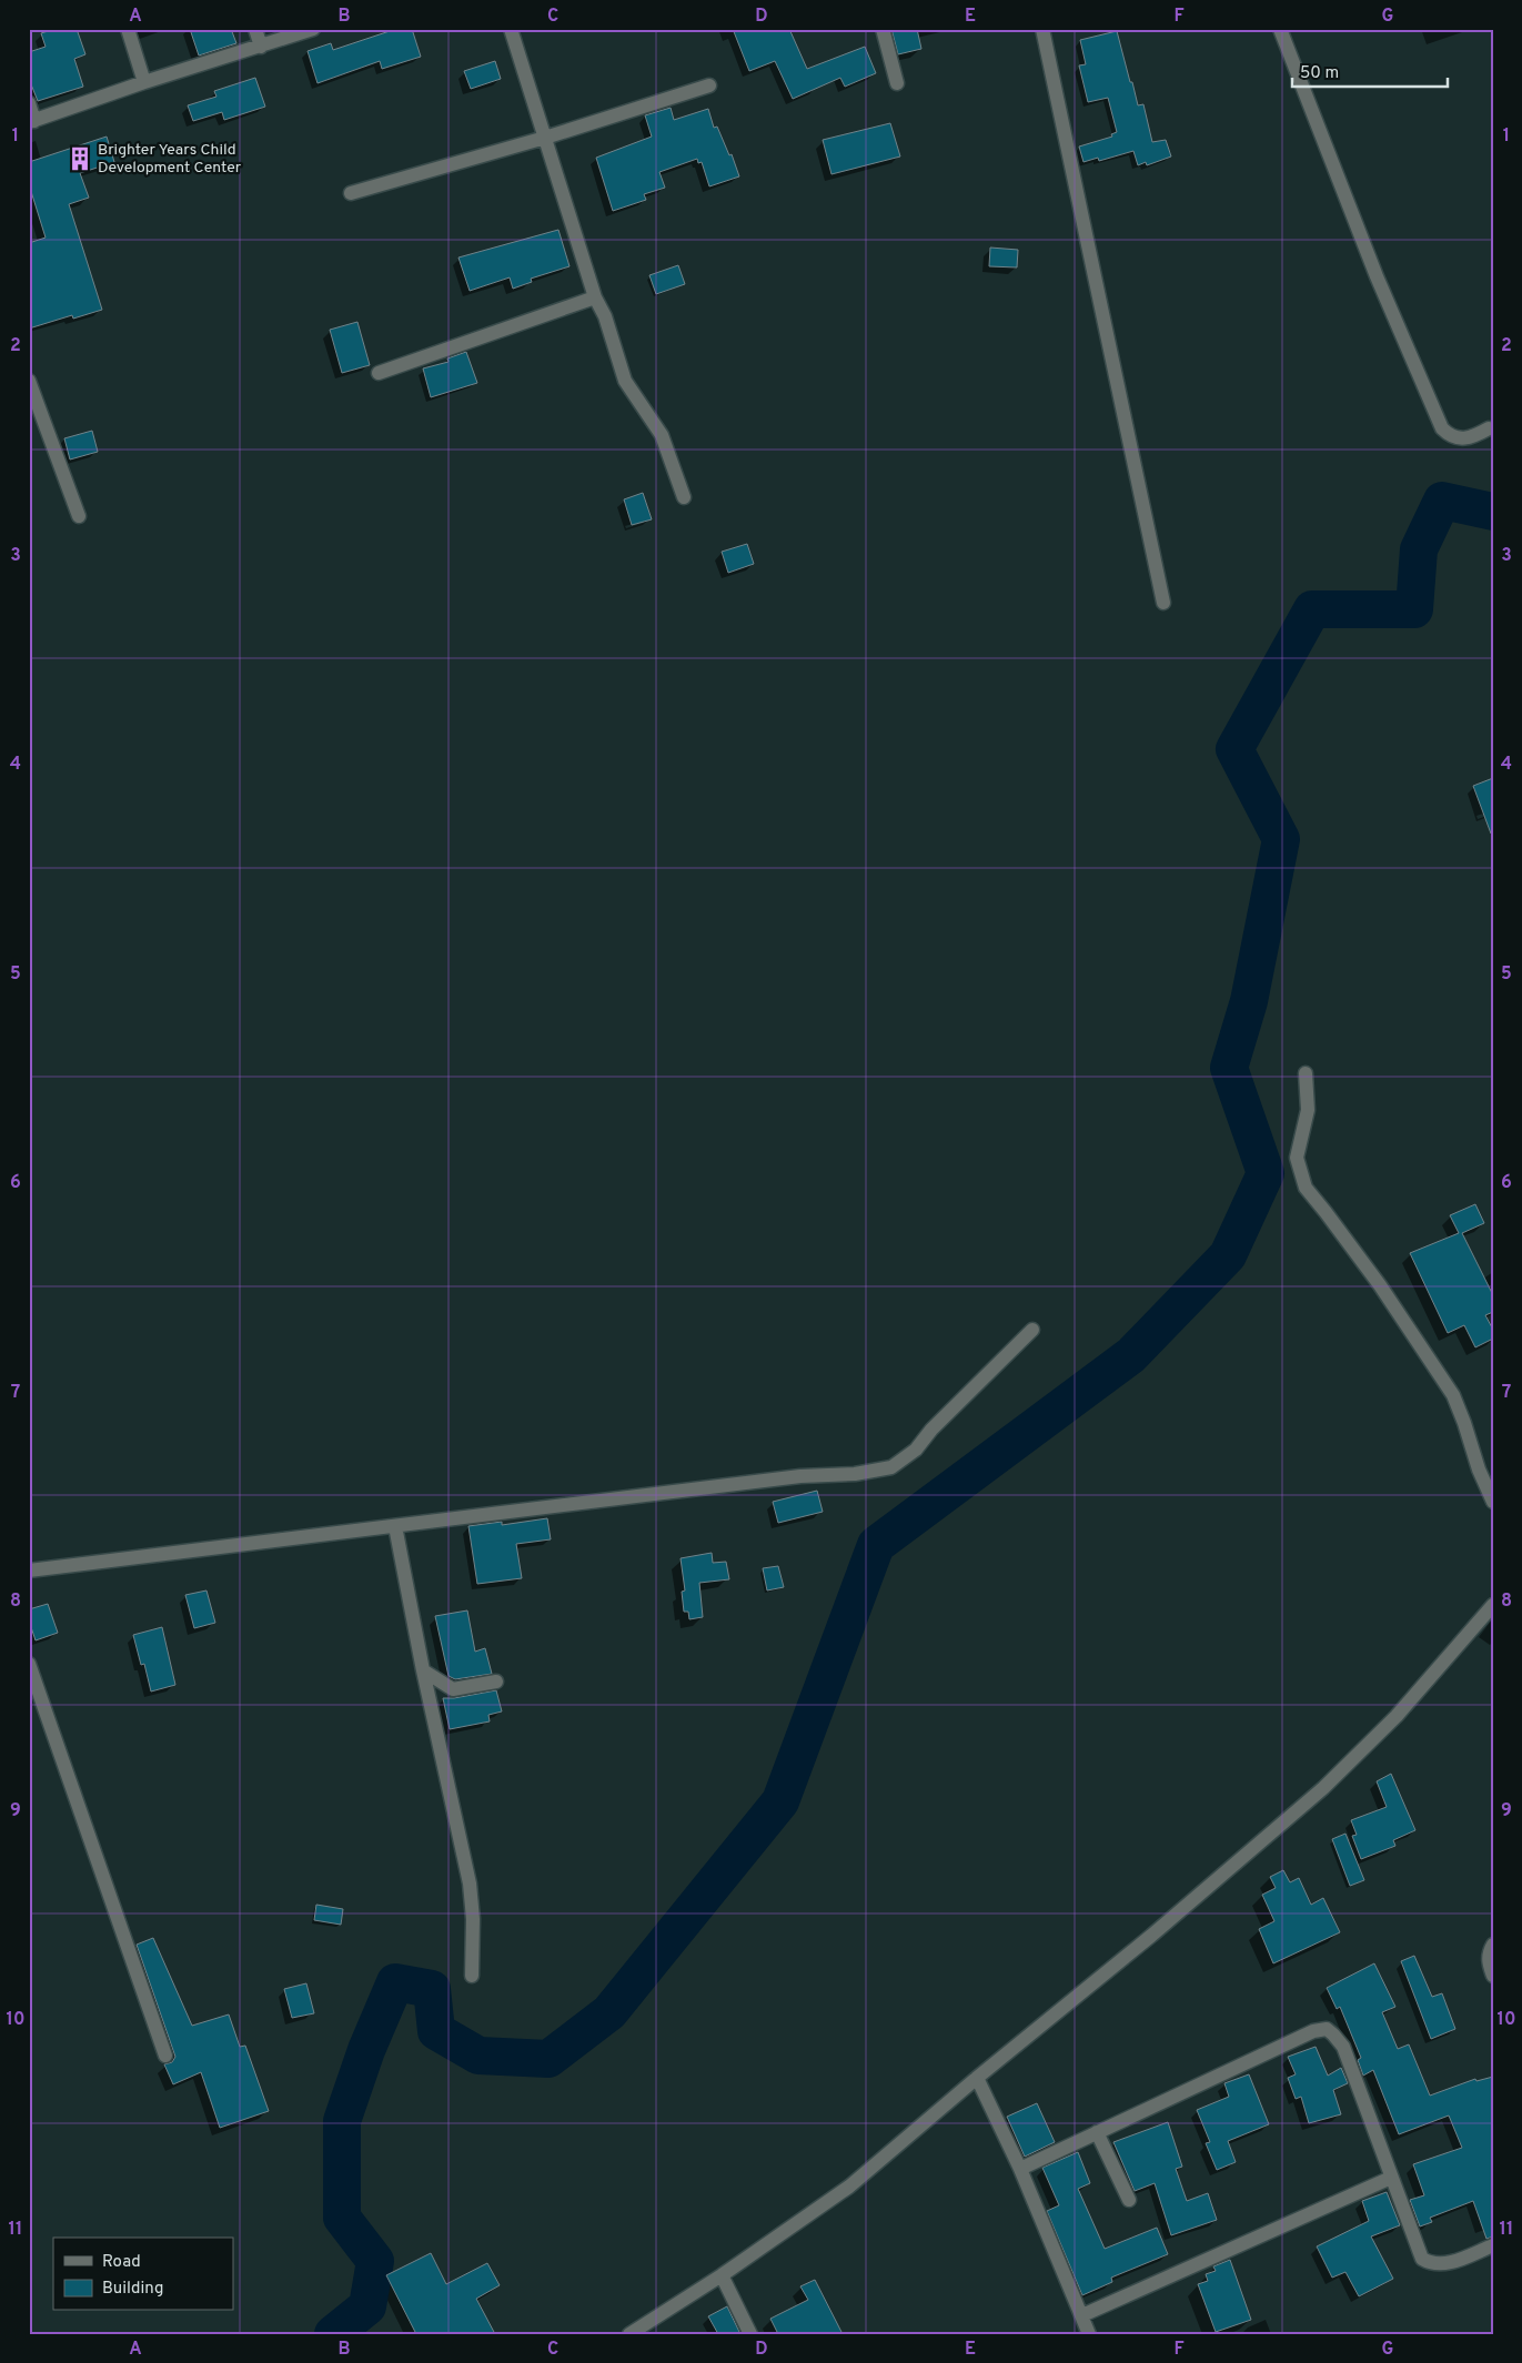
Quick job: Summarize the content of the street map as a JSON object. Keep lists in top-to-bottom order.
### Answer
{
  "places": {
    "building": ["Brighter Years Child Development Center"]
  },
  "legend": ["Road", "Building"],
  "scale_bar": "50 m",
  "grid": {
    "columns": [
      "A",
      "B",
      "C",
      "D",
      "E",
      "F",
      "G"
    ],
    "rows": [
      "1",
      "2",
      "3",
      "4",
      "5",
      "6",
      "7",
      "8",
      "9",
      "10",
      "11"
    ]
  }
}
